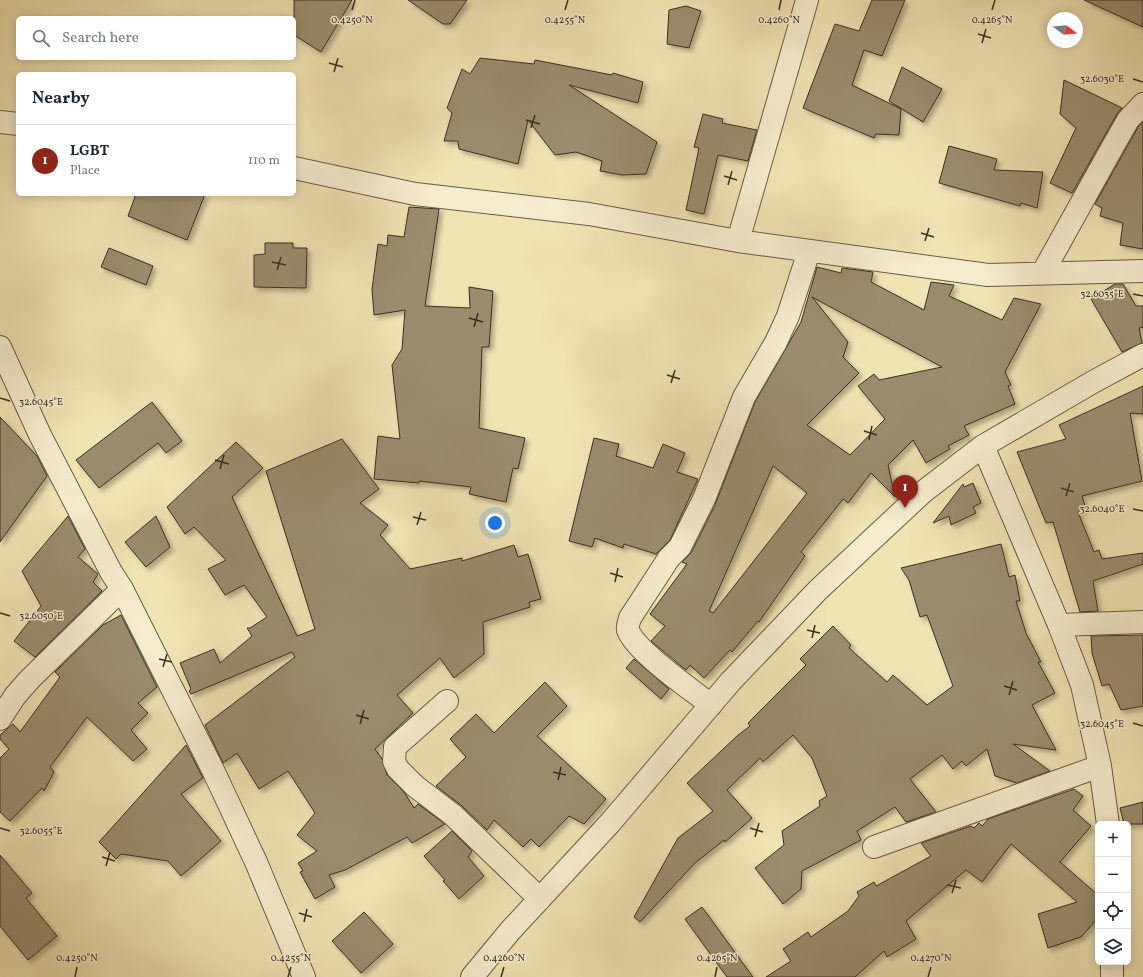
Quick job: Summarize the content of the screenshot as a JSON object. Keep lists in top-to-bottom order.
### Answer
{
  "north": "right",
  "page": {
    "search": "Search here",
    "heading": "Nearby",
    "list": [
      {
        "mark": "1",
        "name": "LGBT",
        "note": "Place",
        "value": "110 m"
      }
    ],
    "pins": "1",
    "map_buttons": ["+", "−"]
  },
  "coordinates": [
    "0.4250°N",
    "0.4255°N",
    "0.4260°N",
    "0.4265°N",
    "32.6030°E",
    "32.6035°E",
    "32.6045°E",
    "32.6040°E",
    "32.6050°E",
    "32.6055°E",
    "0.4270°N"
  ]
}
